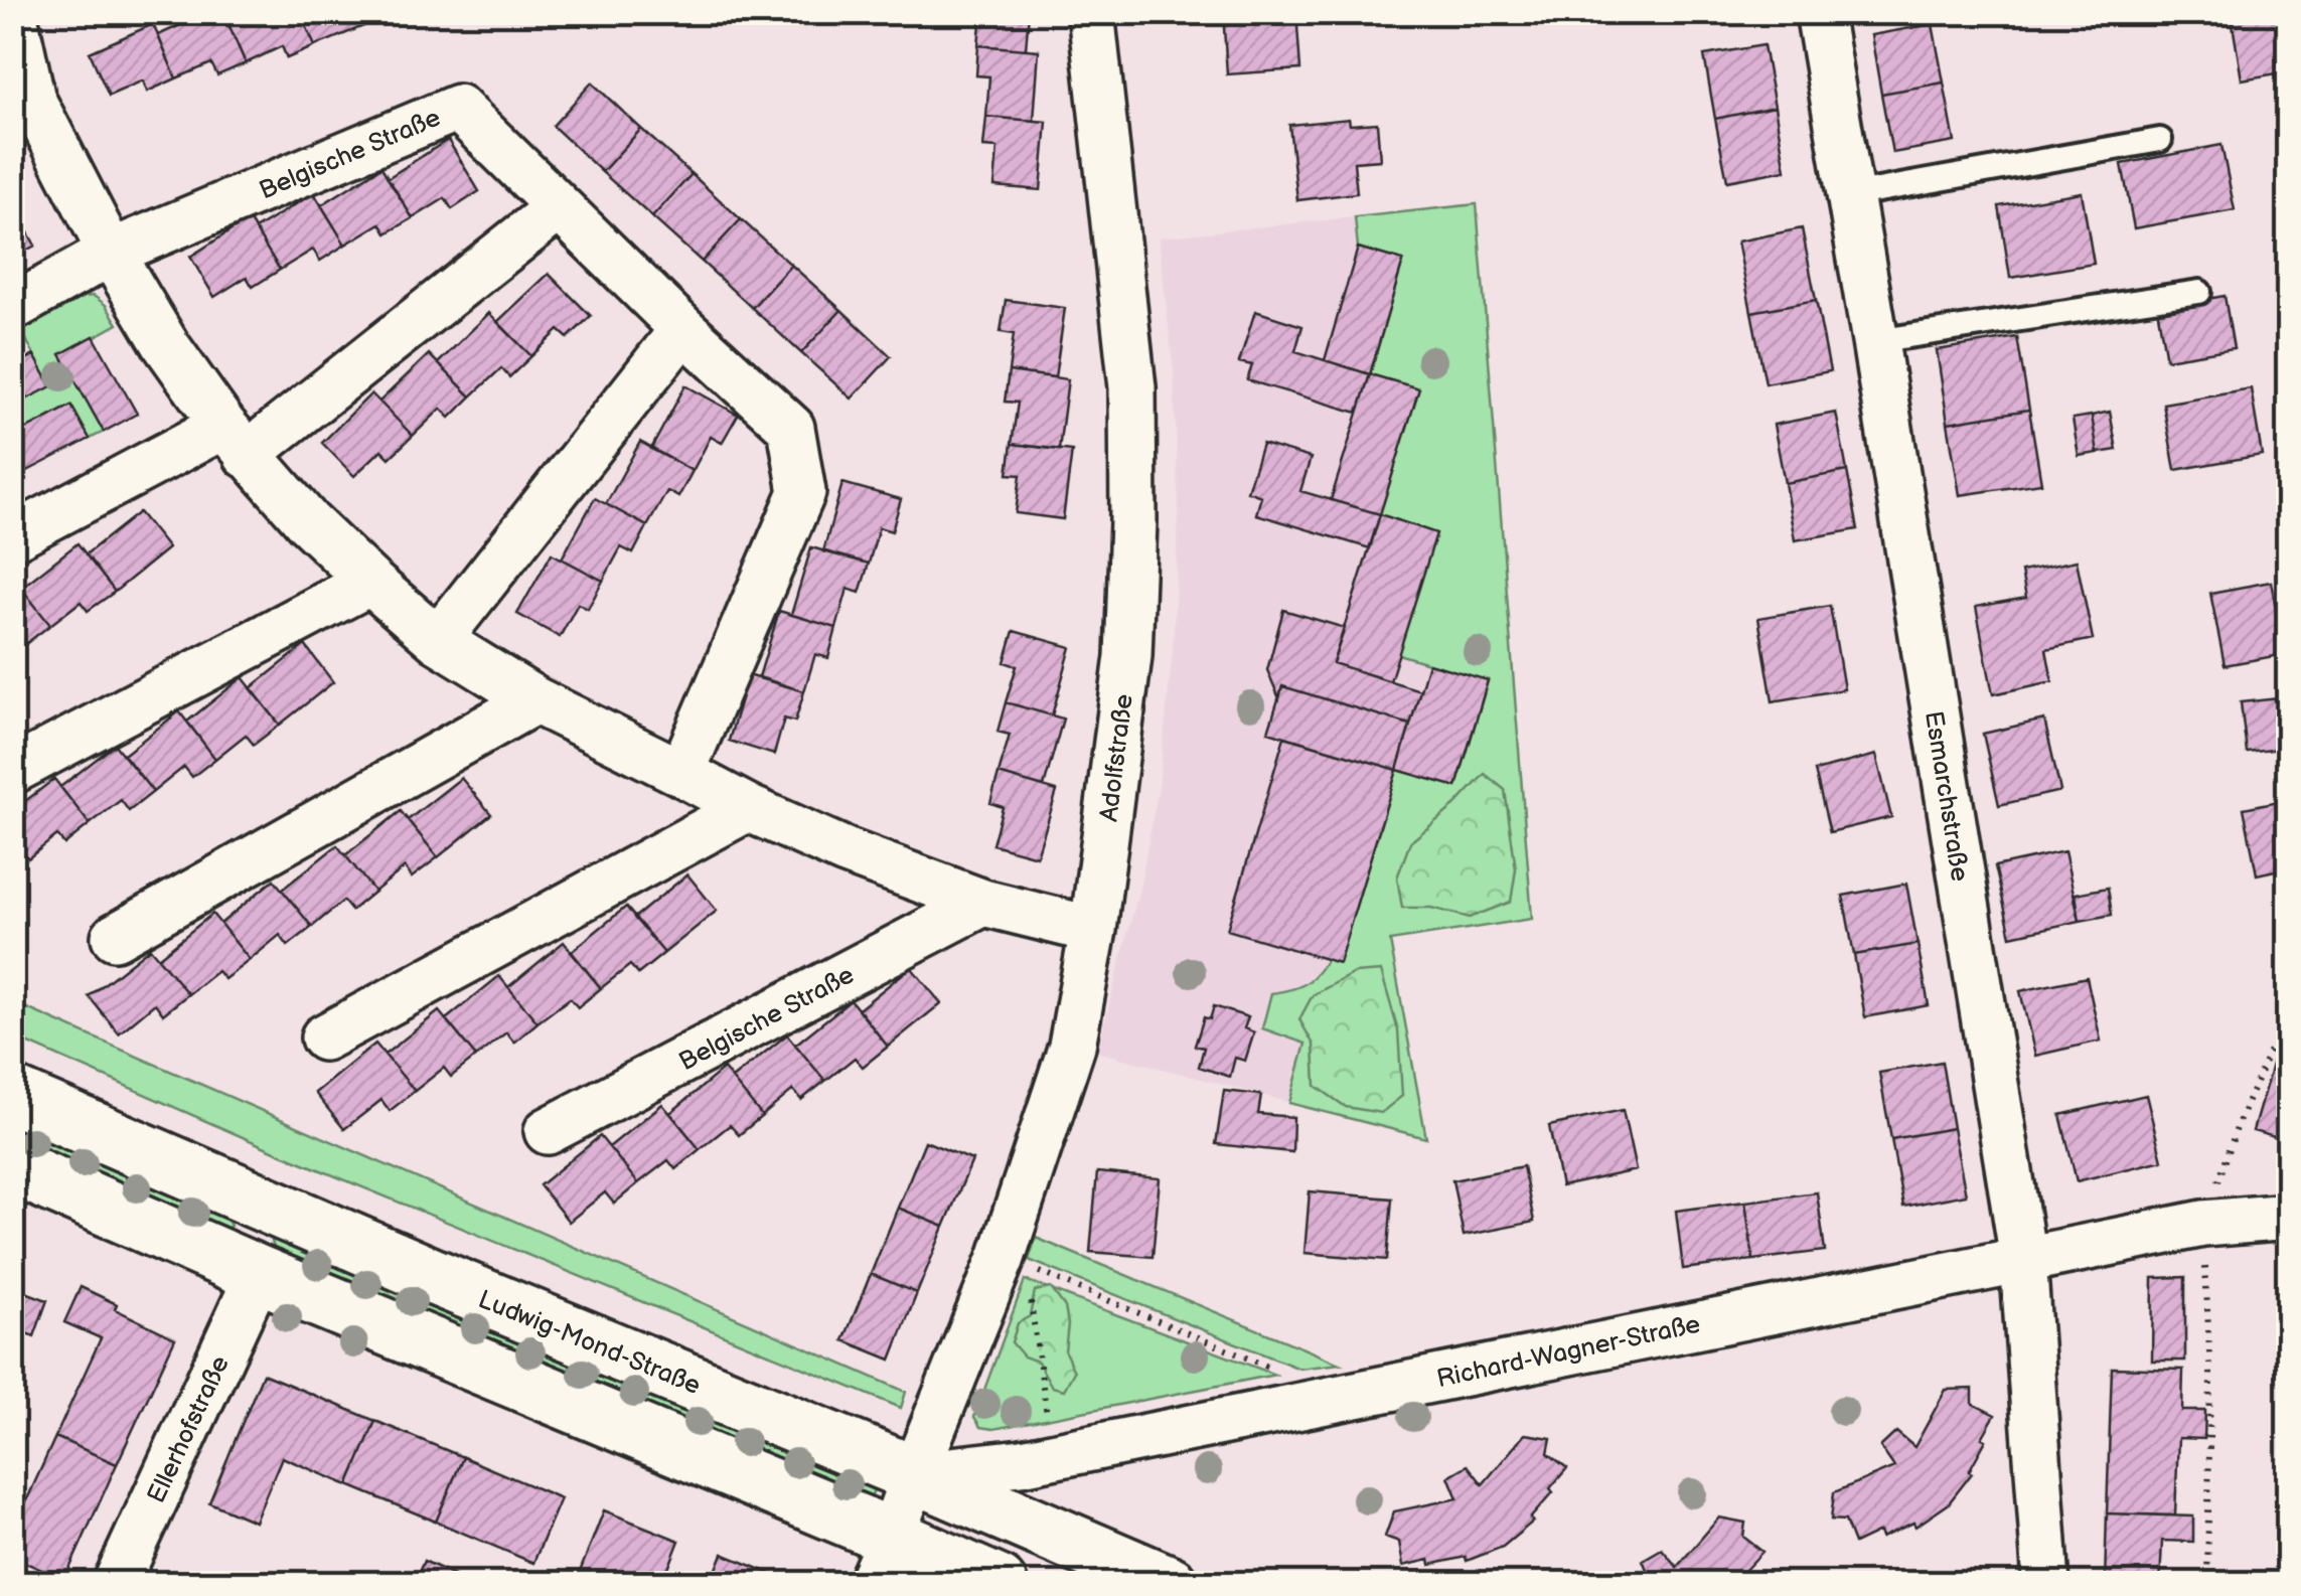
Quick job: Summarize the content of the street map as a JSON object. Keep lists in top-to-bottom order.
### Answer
{
  "streets": {
    "main road": ["Ludwig-Mond-Straße"],
    "street": [
      "Belgische Straße",
      "Adolfstraße",
      "Esmarchstraße",
      "Richard-Wagner-Straße",
      "Ellerhofstraße"
    ]
  },
  "crossings": [
    ["Adolfstraße", "Ludwig-Mond-Straße"],
    ["Adolfstraße", "Richard-Wagner-Straße"],
    ["Esmarchstraße", "Richard-Wagner-Straße"],
    ["Ludwig-Mond-Straße", "Richard-Wagner-Straße"]
  ]
}
